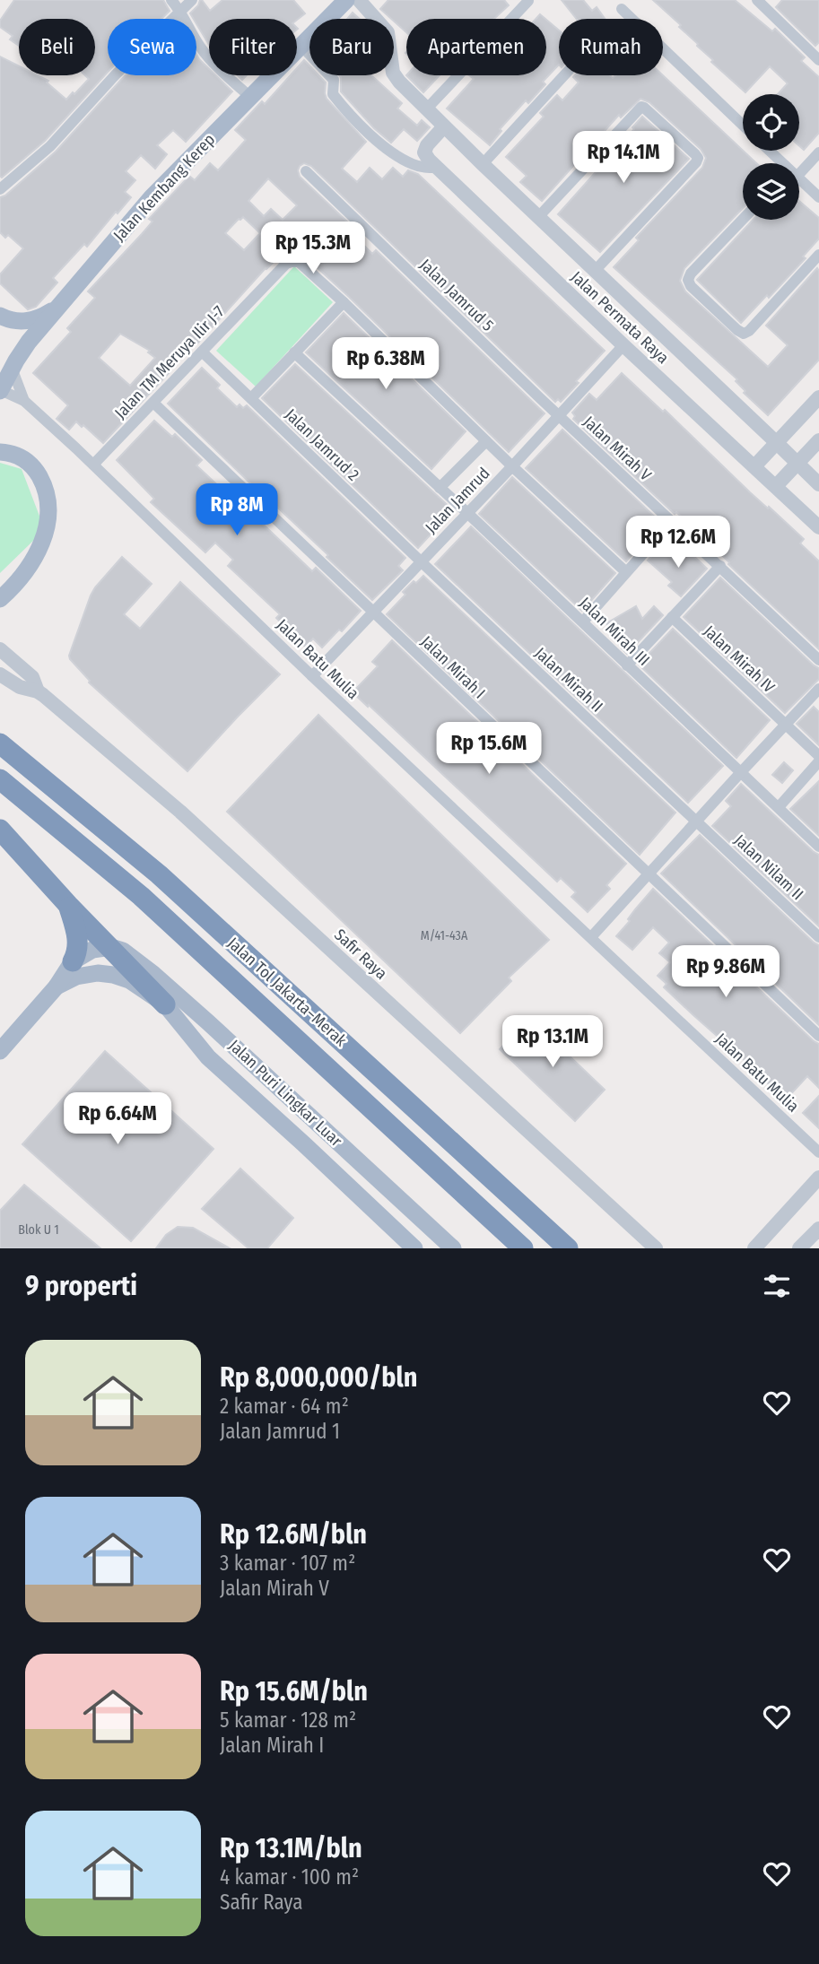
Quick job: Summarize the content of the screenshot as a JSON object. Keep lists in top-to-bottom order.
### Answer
{
  "streets": {
    "highway": ["Jalan Tol Jakarta–Merak"],
    "main road": ["Jalan Kembang Kerep", "Jalan Puri Lingkar Luar"],
    "street": [
      "Jalan Jamrud 5",
      "Jalan Permata Raya",
      "Jalan TM Meruya Ilir J-7",
      "Jalan Jamrud 2",
      "Jalan Mirah V",
      "Jalan Jamrud",
      "Jalan Mirah III",
      "Jalan Batu Mulia",
      "Jalan Mirah IV",
      "Jalan Mirah I",
      "Jalan Mirah II",
      "Jalan Nilam II",
      "Safir Raya"
    ]
  },
  "crossings": [
    ["Jalan Kembang Kerep", "Jalan Batu Mulia"],
    ["Jalan Jamrud 5", "Jalan Mirah V"],
    ["Jalan Jamrud 5", "Jalan Jamrud"],
    ["Jalan Permata Raya", "Jalan Jamrud"],
    ["Jalan TM Meruya Ilir J-7", "Jalan Jamrud 2"],
    ["Jalan TM Meruya Ilir J-7", "Jalan Batu Mulia"],
    ["Jalan TM Meruya Ilir J-7", "Jalan Mirah I"],
    ["Jalan Jamrud 2", "Jalan Jamrud"],
    ["Jalan Jamrud 2", "Jalan Mirah II"],
    ["Jalan Mirah V", "Jalan Jamrud"],
    ["Jalan Jamrud", "Jalan Mirah III"],
    ["Jalan Jamrud", "Jalan Batu Mulia"],
    ["Jalan Jamrud", "Jalan Mirah I"],
    ["Jalan Jamrud", "Jalan Mirah II"],
    ["Jalan Mirah II", "Jalan Nilam II"]
  ],
  "house_numbers": ["M/41-43A", "Blok U 1"],
  "page": {
    "chip": [
      "Beli",
      "Sewa",
      "Filter",
      "Baru",
      "Apartemen",
      "Rumah"
    ],
    "price": [
      "Rp 14.1M",
      "Rp 15.3M",
      "Rp 6.38M",
      "Rp 8M",
      "Rp 12.6M",
      "Rp 15.6M",
      "Rp 9.86M",
      "Rp 13.1M",
      "Rp 6.64M"
    ],
    "heading": "9 properti",
    "list": [
      {
        "name": "Rp 8,000,000/bln",
        "note": "2 kamar · 64 m² · Jalan Jamrud 1"
      },
      {
        "name": "Rp 12.6M/bln",
        "note": "3 kamar · 107 m² · Jalan Mirah V"
      },
      {
        "name": "Rp 15.6M/bln",
        "note": "5 kamar · 128 m² · Jalan Mirah I"
      },
      {
        "name": "Rp 13.1M/bln",
        "note": "4 kamar · 100 m² · Safir Raya"
      }
    ]
  }
}
